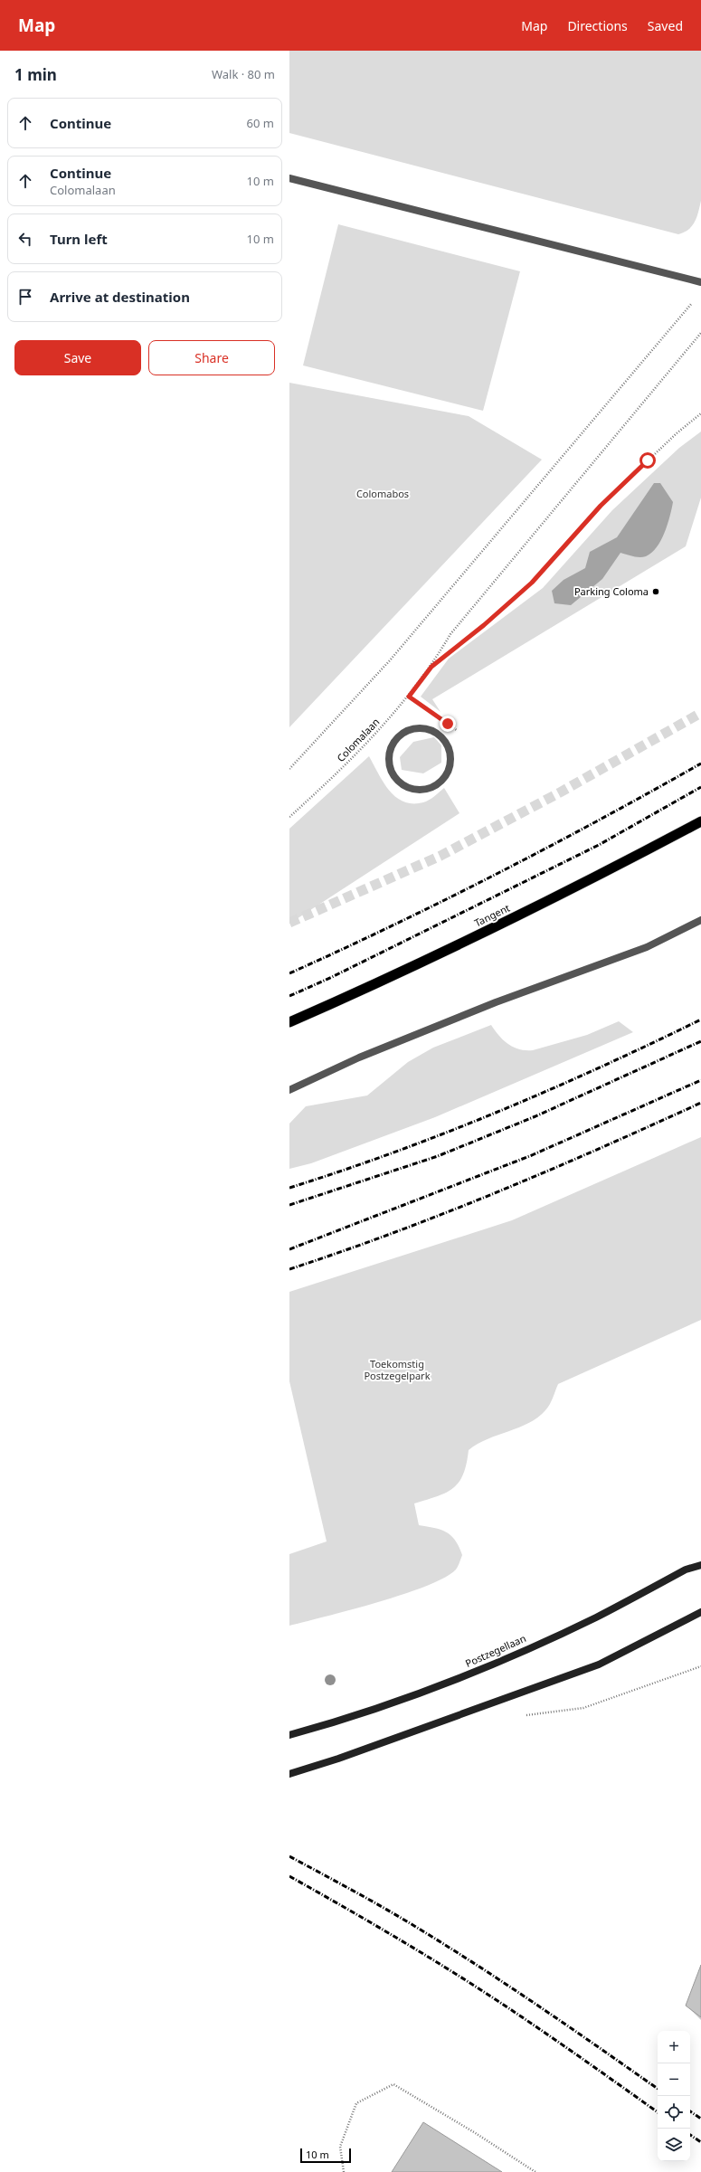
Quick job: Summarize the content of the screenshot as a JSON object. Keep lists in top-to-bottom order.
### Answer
{
  "streets": {
    "highway": ["Tangent"],
    "main road": ["Postzegellaan"],
    "path": ["Colomalaan"]
  },
  "parks": ["Colomabos", "Toekomstig Postzegelpark"],
  "places": ["Parking Coloma"],
  "scale_bar": "10 m",
  "page": {
    "header": "Map",
    "nav": ["Map", "Directions", "Saved"],
    "heading": ["1 min", "Walk · 80 m"],
    "list": [
      ["Continue", "60 m"],
      ["Continue", "Colomalaan", "10 m"],
      ["Turn left", "10 m"],
      "Arrive at destination"
    ],
    "buttons": ["Save", "Share"],
    "map_buttons": ["+", "−"],
    "scale": "10 m"
  }
}
